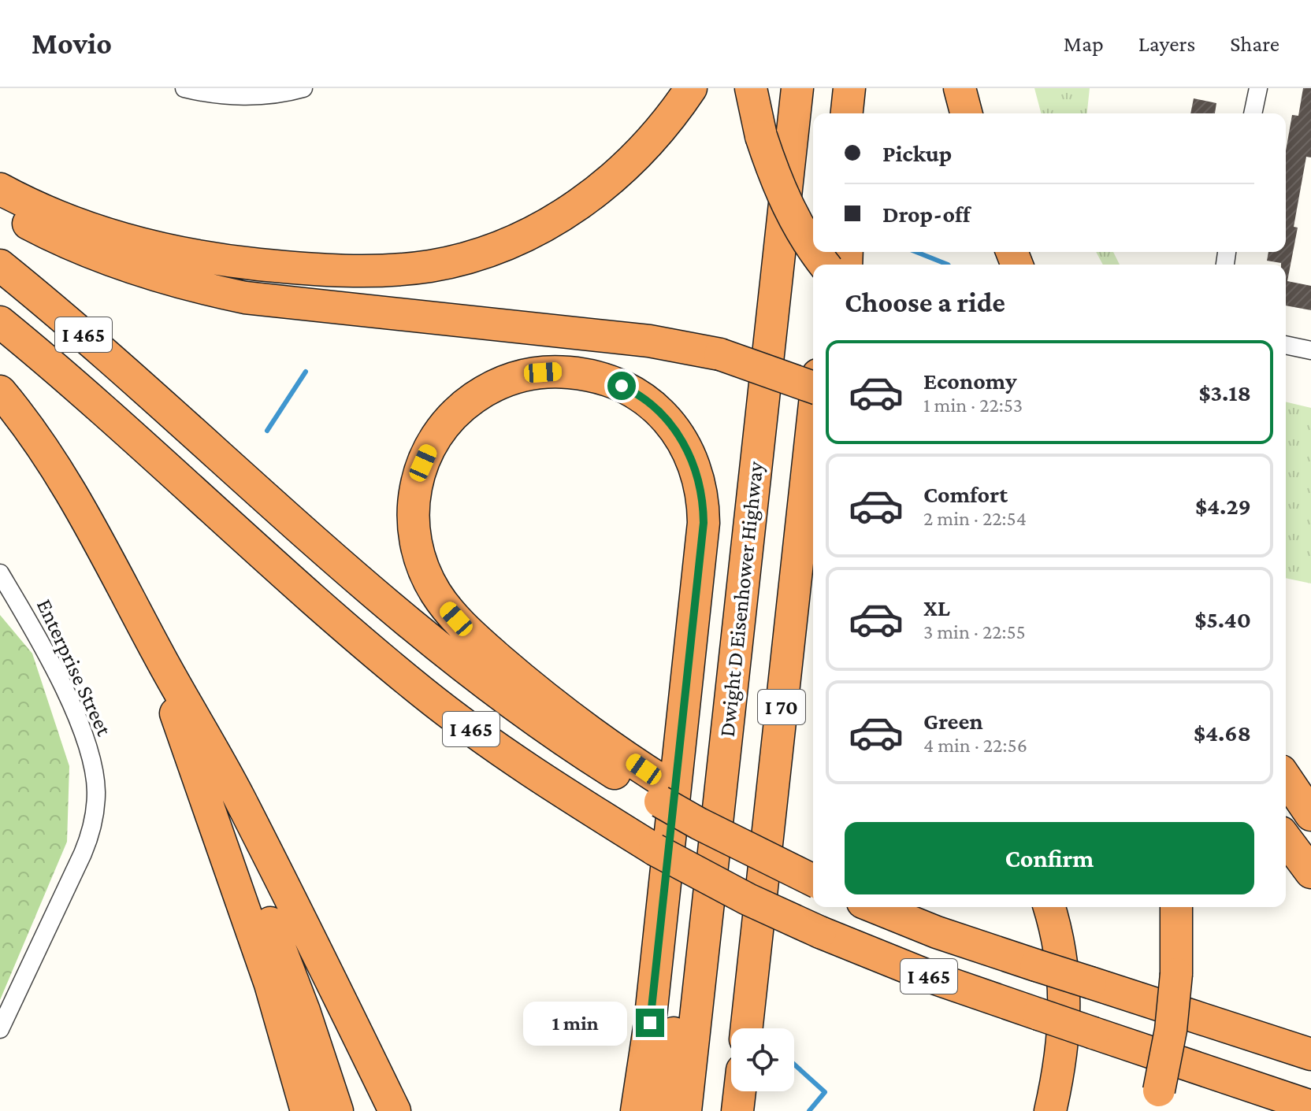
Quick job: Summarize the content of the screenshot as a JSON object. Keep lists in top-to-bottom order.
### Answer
{
  "streets": {
    "highway": ["I 465", "Dwight D Eisenhower Highway", "I 70"],
    "street": ["Enterprise Street"]
  },
  "page": {
    "header": "Movio",
    "nav": ["Map", "Layers", "Share"],
    "banner": ["Pickup", "Drop-off"],
    "heading": "Choose a ride",
    "list": [
      {
        "name": "Economy",
        "note": "1 min · 22:53",
        "value": "$3.18"
      },
      {
        "name": "Comfort",
        "note": "2 min · 22:54",
        "value": "$4.29"
      },
      {
        "name": "XL",
        "note": "3 min · 22:55",
        "value": "$5.40"
      },
      {
        "name": "Green",
        "note": "4 min · 22:56",
        "value": "$4.68"
      }
    ],
    "buttons": "Confirm",
    "bubble": "1 min"
  }
}
